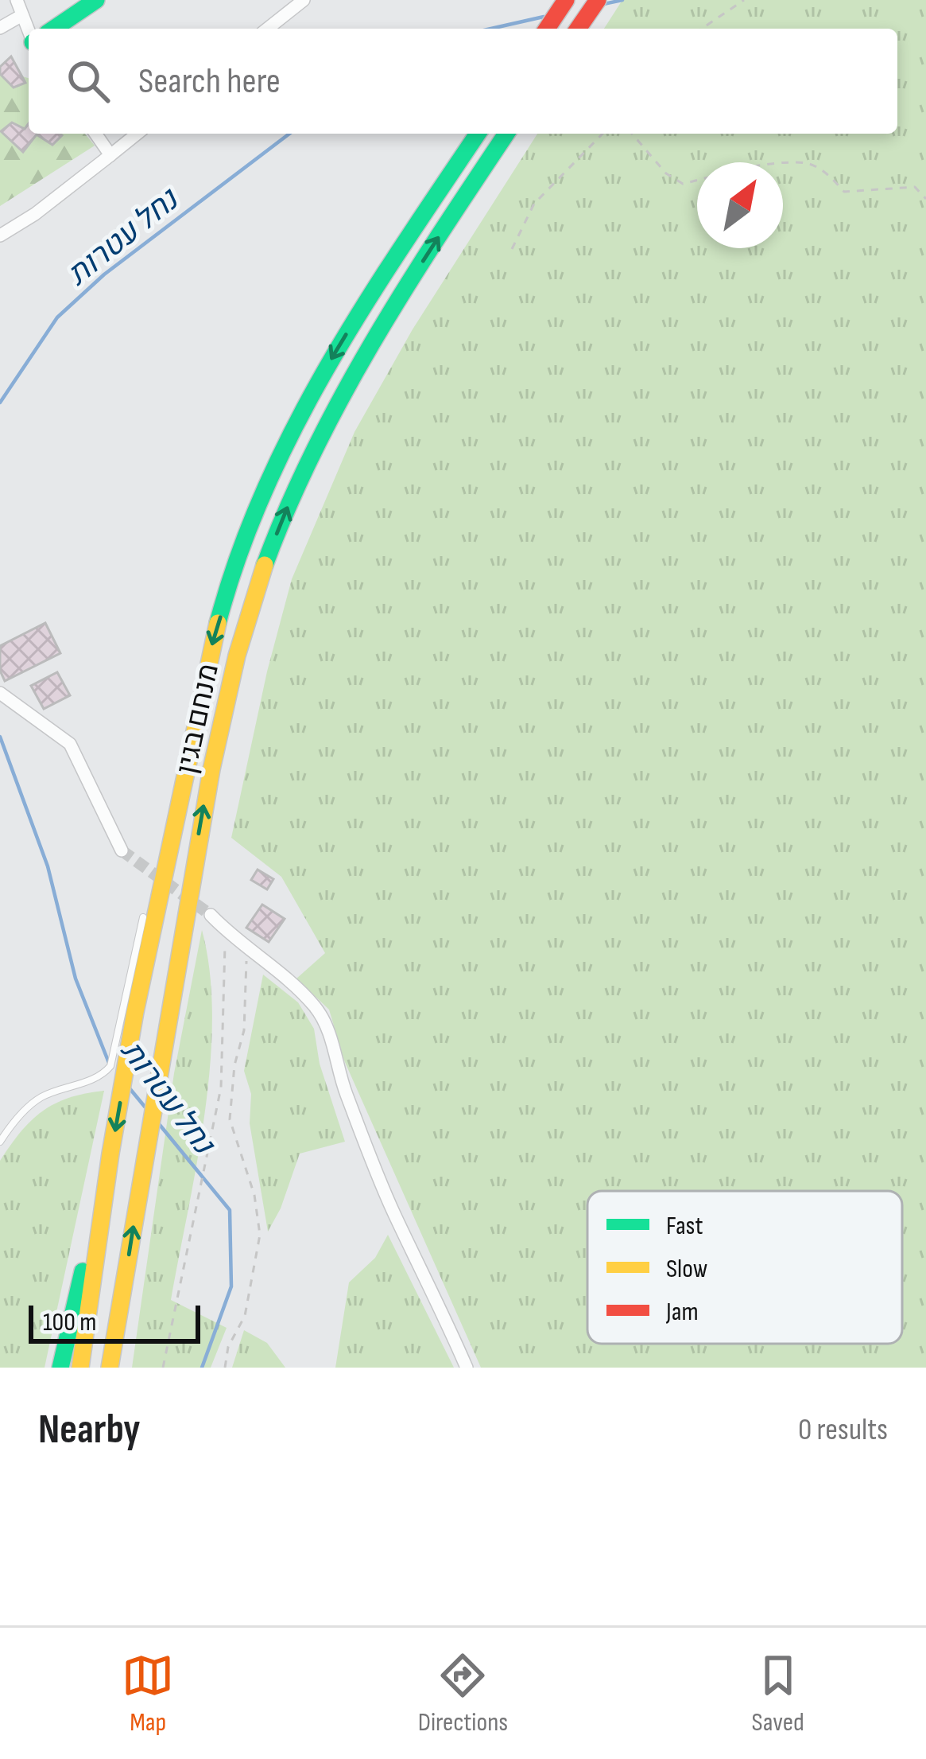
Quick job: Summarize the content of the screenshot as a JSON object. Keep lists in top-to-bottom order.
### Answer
{
  "streets": {
    "main road": ["מנחם בגין"]
  },
  "water": ["נחל עטרות"],
  "legend": ["Fast", "Slow", "Jam"],
  "scale_bar": "100 m",
  "north": "top right",
  "page": {
    "search": "Search here",
    "scale": "100 m",
    "heading": ["Nearby", "0 results"],
    "nav": ["Map", "Directions", "Saved"]
  }
}
